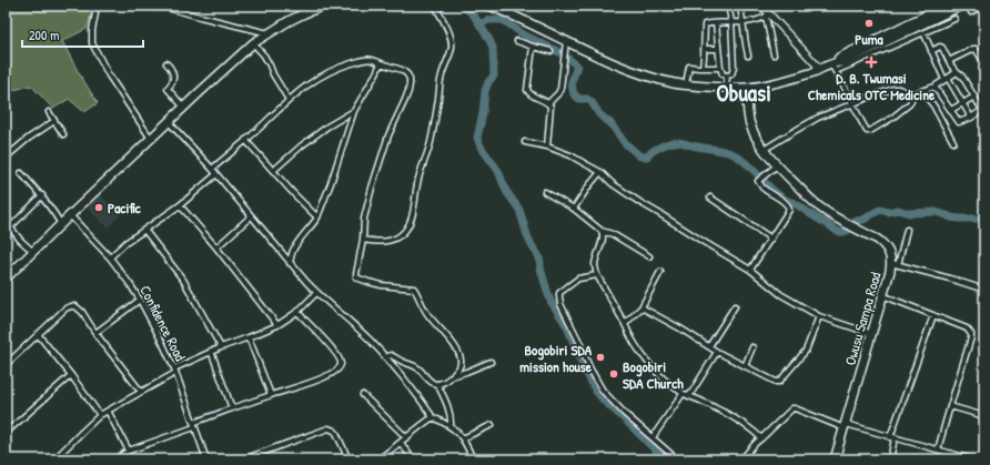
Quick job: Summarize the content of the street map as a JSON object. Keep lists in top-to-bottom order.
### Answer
{
  "streets": {
    "main road": ["Owusu Sampa Road"],
    "street": ["Confidence Road"]
  },
  "districts": ["Obuasi"],
  "places": {
    "other": [
      "Puma",
      "Pacific",
      "Bogobiri SDA mission house",
      "Bogobiri SDA Church"
    ],
    "health": ["D. B. Twumasi Chemicals OTC Medicine"]
  },
  "scale_bar": "200 m"
}
